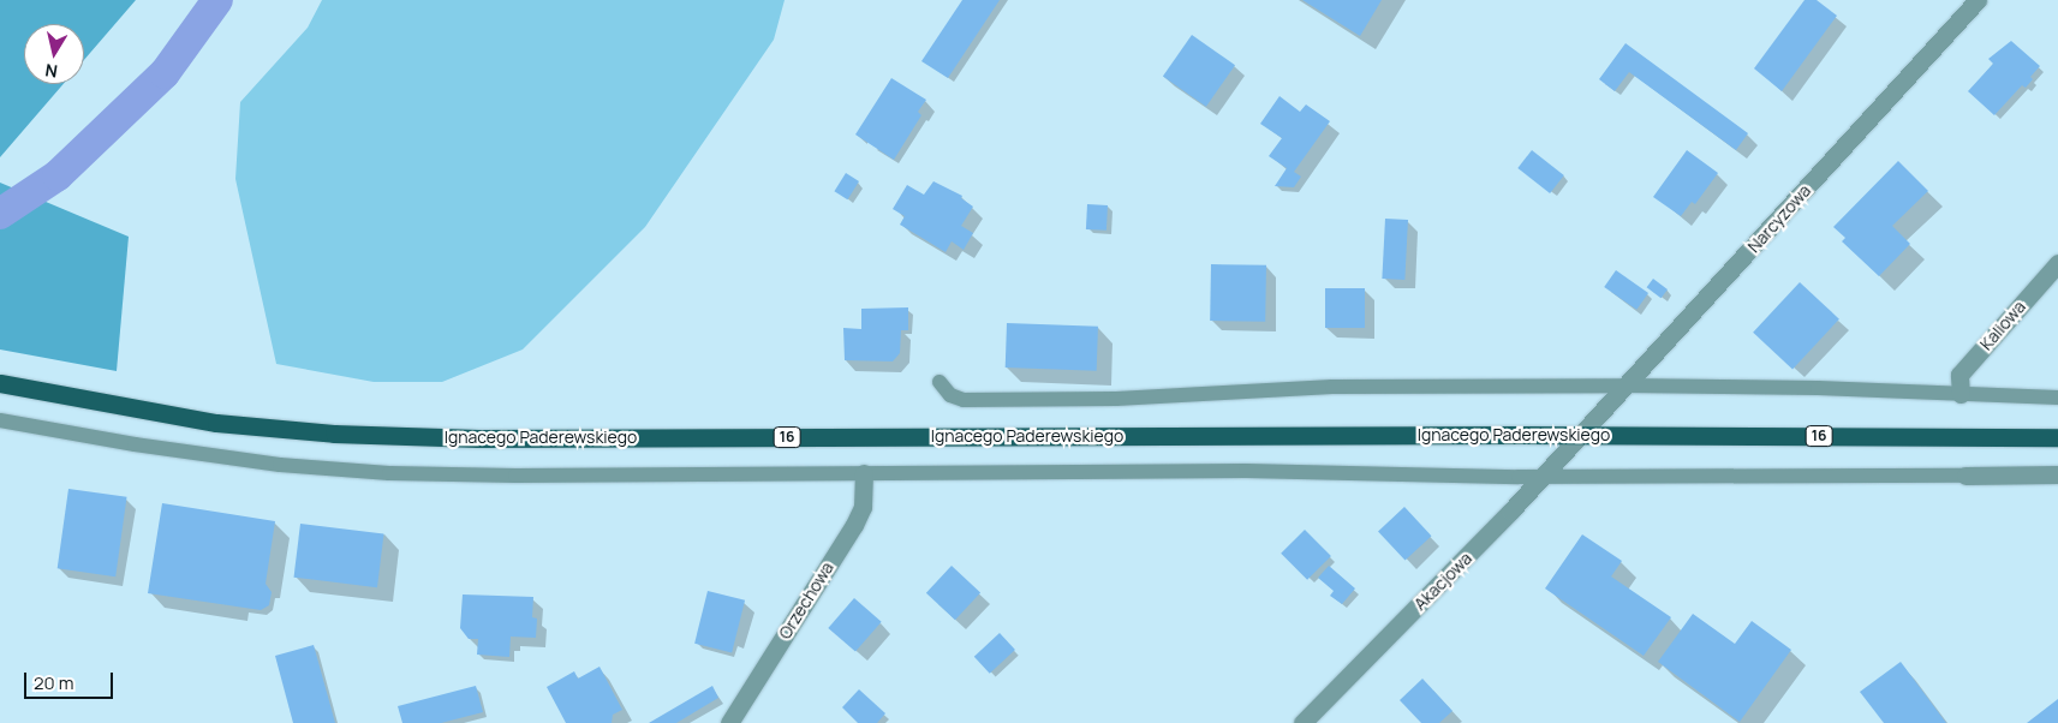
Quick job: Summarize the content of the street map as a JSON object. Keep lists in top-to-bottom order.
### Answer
{
  "streets": {
    "main road": ["Ignacego Paderewskiego", "16"],
    "street": [
      "Narcyzowa",
      "Kaliowa",
      "Akacjowa",
      "Orzechowa"
    ]
  },
  "crossings": [
    ["Narcyzowa", "Ignacego Paderewskiego"],
    ["Narcyzowa", "Akacjowa"],
    ["Ignacego Paderewskiego", "Akacjowa"]
  ],
  "scale_bar": "20 m",
  "north": "bottom"
}
